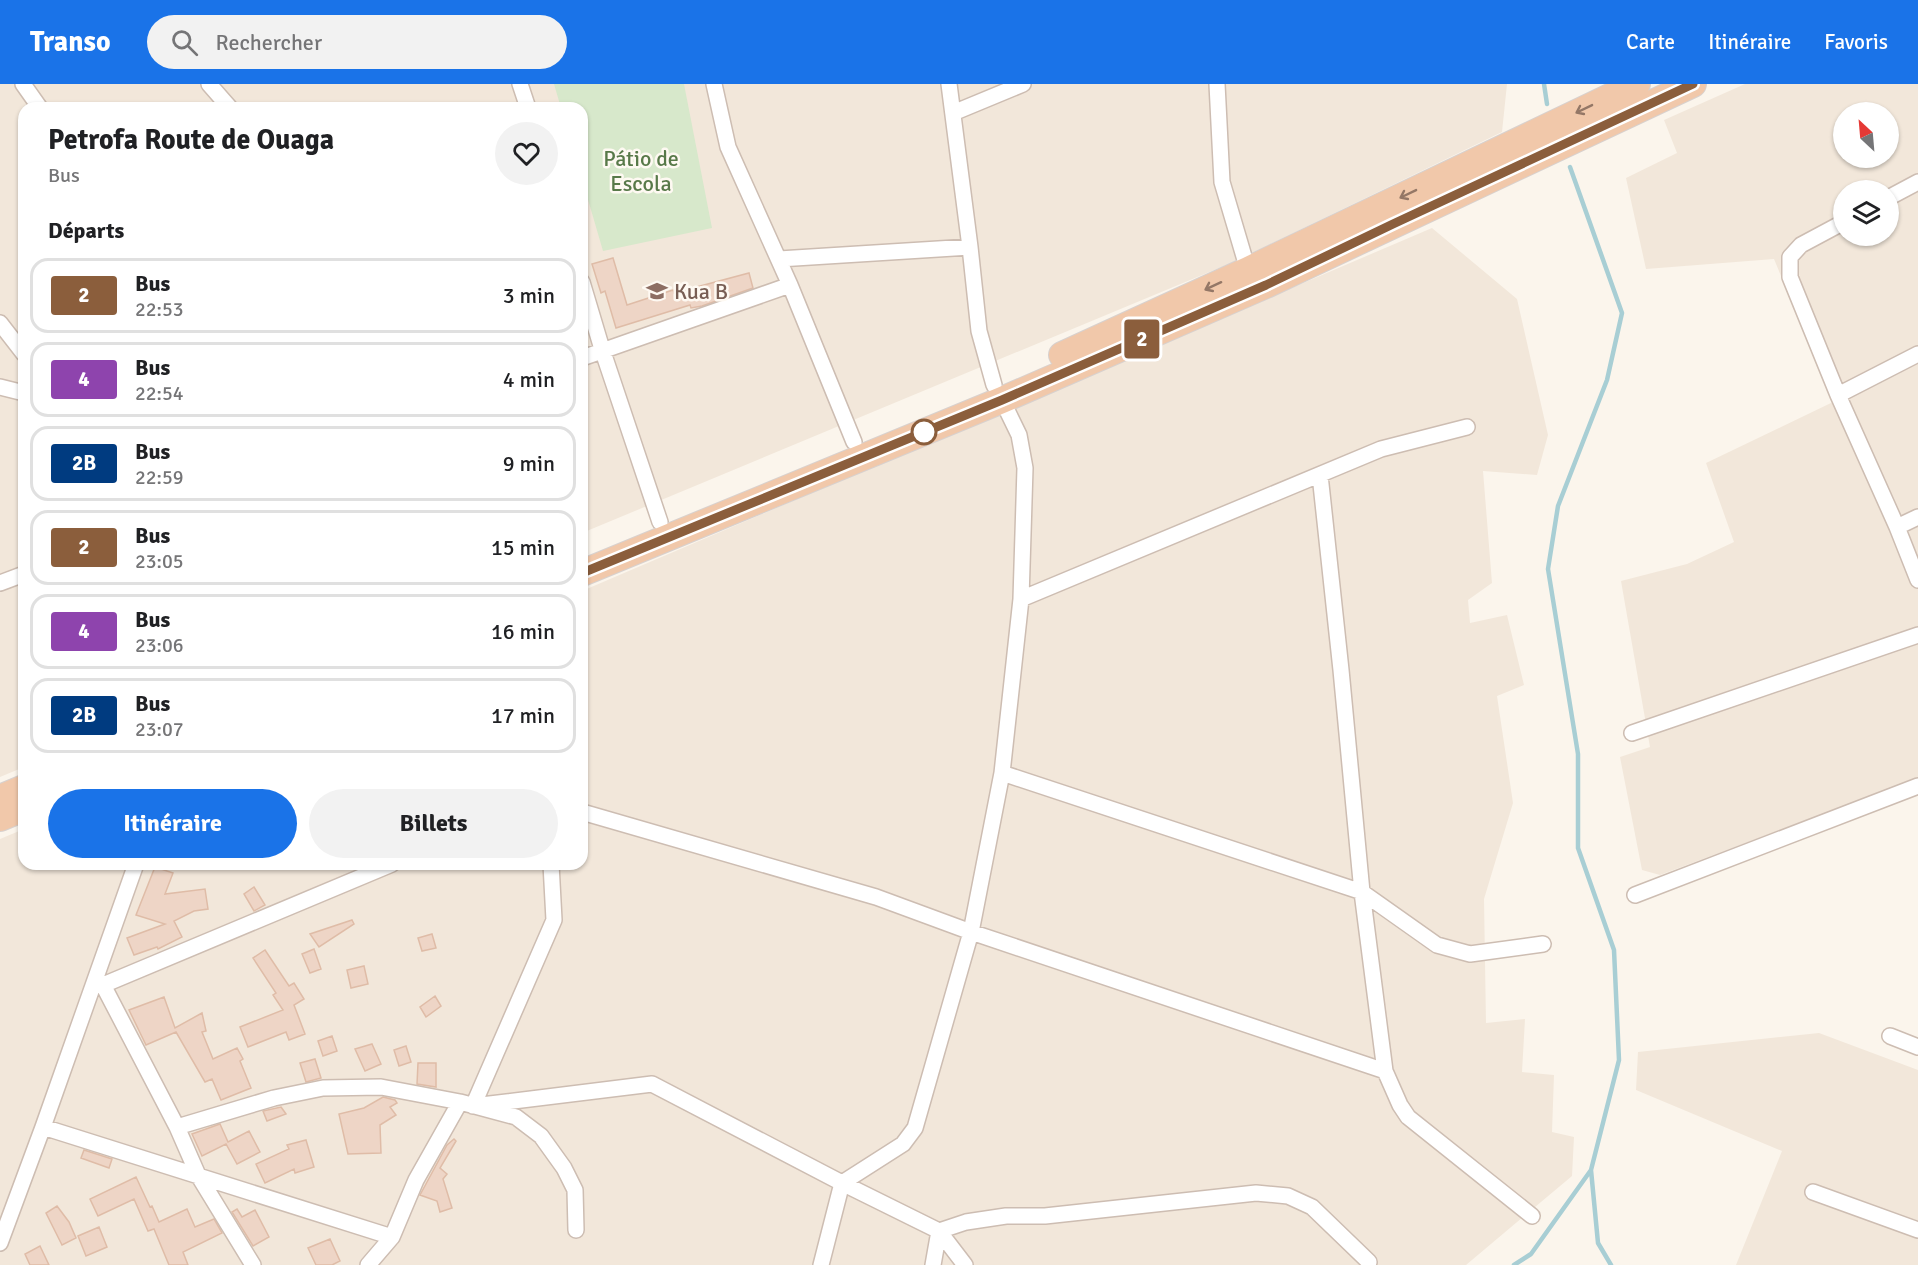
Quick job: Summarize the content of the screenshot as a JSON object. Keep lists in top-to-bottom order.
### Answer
{
  "parks": ["Pátio de Escola"],
  "places": {
    "school or university": ["Kua B"]
  },
  "lines": ["bus line 2"],
  "north": "top left",
  "page": {
    "header": "Transo",
    "search": "Rechercher",
    "nav": ["Carte", "Itinéraire", "Favoris"],
    "on_map": "2",
    "heading": [
      ["Petrofa Route de Ouaga", "Bus"],
      "Départs"
    ],
    "list": [
      {
        "mark": "2",
        "name": "Bus",
        "note": "22:53",
        "value": "3 min"
      },
      {
        "mark": "4",
        "name": "Bus",
        "note": "22:54",
        "value": "4 min"
      },
      {
        "mark": "2B",
        "name": "Bus",
        "note": "22:59",
        "value": "9 min"
      },
      {
        "mark": "2",
        "name": "Bus",
        "note": "23:05",
        "value": "15 min"
      },
      {
        "mark": "4",
        "name": "Bus",
        "note": "23:06",
        "value": "16 min"
      },
      {
        "mark": "2B",
        "name": "Bus",
        "note": "23:07",
        "value": "17 min"
      }
    ],
    "buttons": ["Itinéraire", "Billets"]
  }
}
